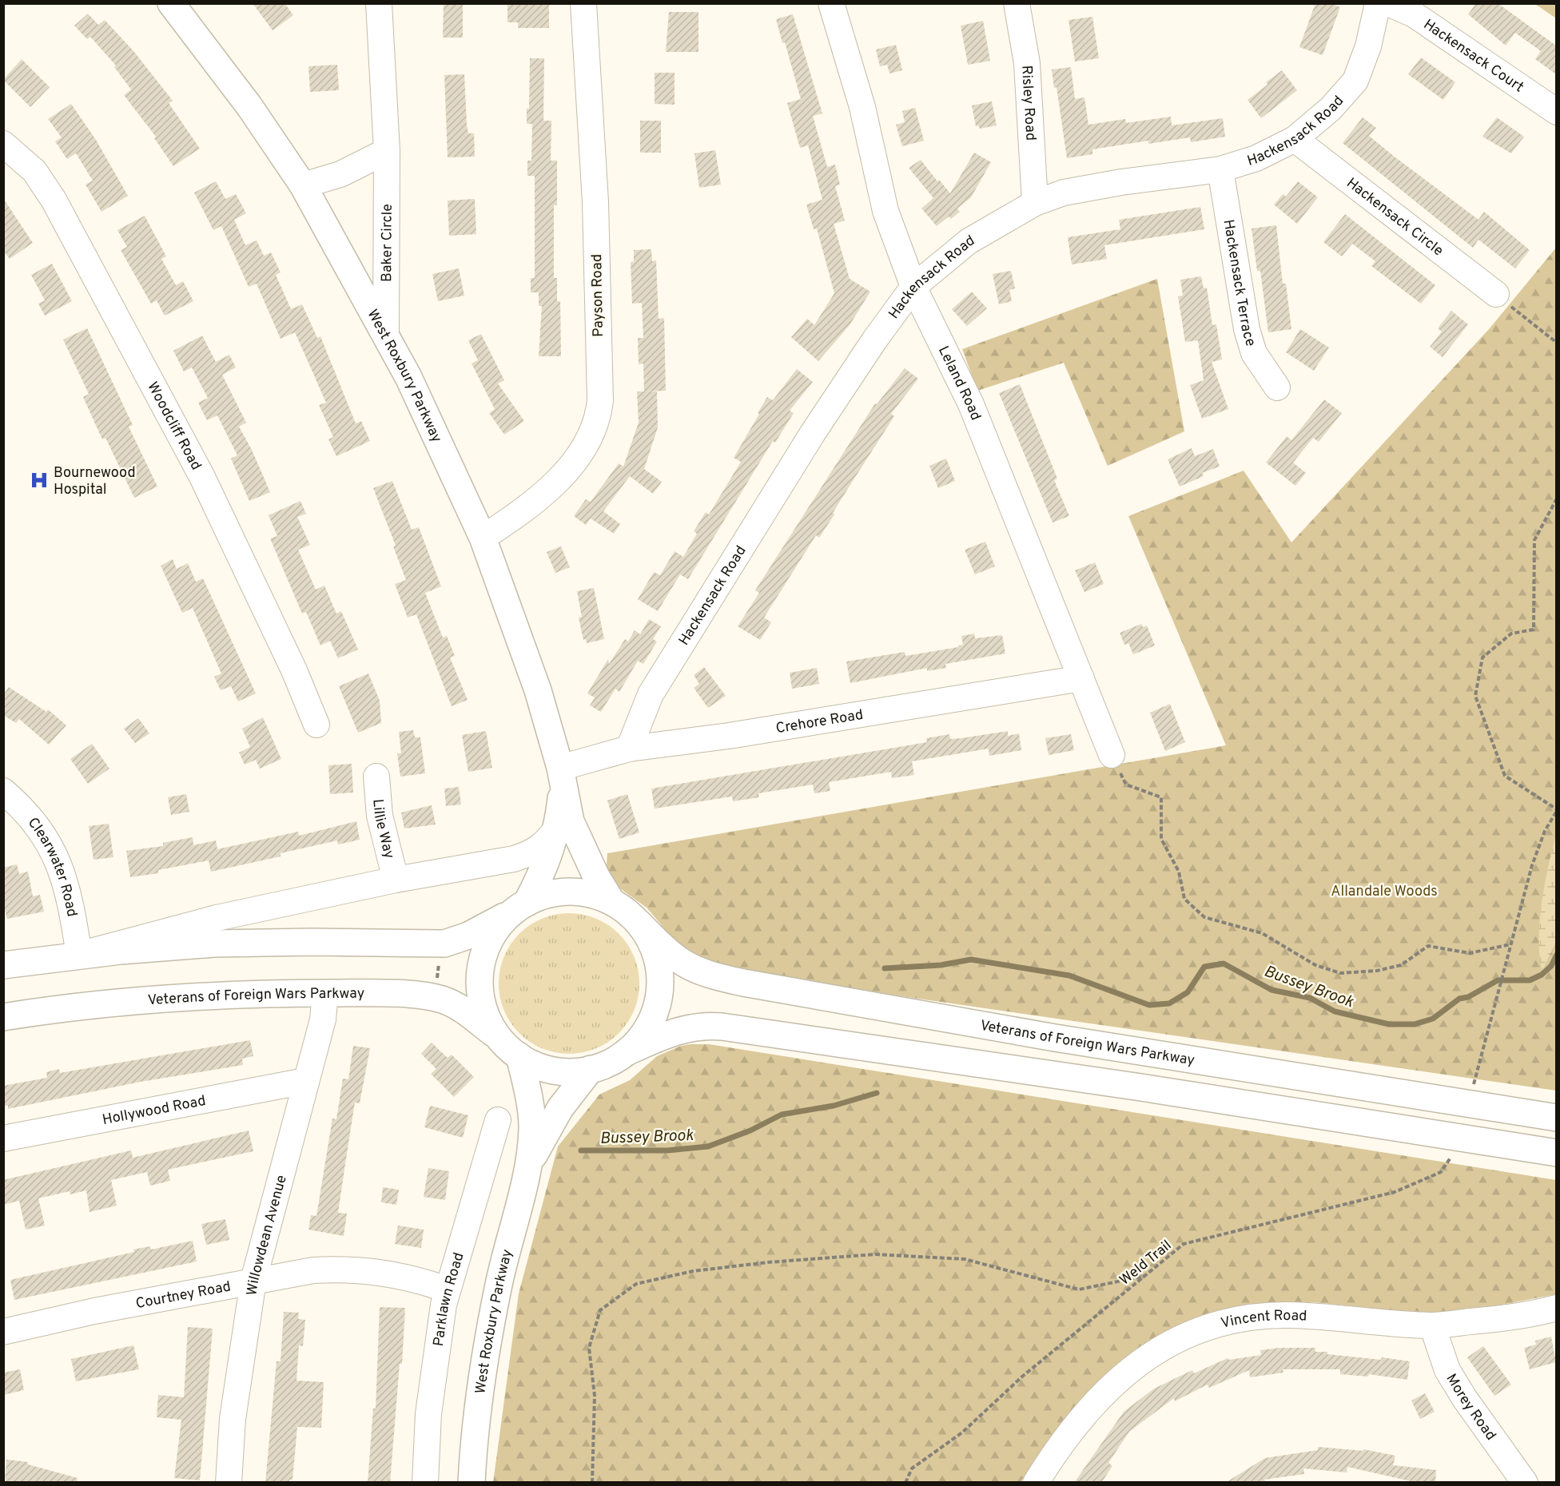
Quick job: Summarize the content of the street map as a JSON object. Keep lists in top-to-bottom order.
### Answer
{
  "streets": {
    "main road": ["West Roxbury Parkway", "Veterans of Foreign Wars Parkway"],
    "street": [
      "Hackensack Court",
      "Risley Road",
      "Hackensack Road",
      "Hackensack Circle",
      "Baker Circle",
      "Hackensack Terrace",
      "Payson Road",
      "Leland Road",
      "Woodcliff Road",
      "Crehore Road",
      "Lillie Way",
      "Clearwater Road",
      "Hollywood Road",
      "Willowdean Avenue",
      "Courtney Road",
      "Parklawn Road",
      "Vincent Road",
      "Morey Road"
    ],
    "path": ["Weld Trail"]
  },
  "crossings": [
    ["Risley Road", "Hackensack Road"],
    ["Hackensack Road", "Hackensack Circle"],
    ["Hackensack Road", "Hackensack Terrace"],
    ["Hackensack Road", "Leland Road"],
    ["Hackensack Road", "Crehore Road"],
    ["Baker Circle", "West Roxbury Parkway"],
    ["Payson Road", "West Roxbury Parkway"],
    ["West Roxbury Parkway", "Crehore Road"],
    ["Leland Road", "Crehore Road"],
    ["Veterans of Foreign Wars Parkway", "Willowdean Avenue"],
    ["Hollywood Road", "Willowdean Avenue"],
    ["Willowdean Avenue", "Courtney Road"],
    ["Courtney Road", "Parklawn Road"],
    ["Vincent Road", "Morey Road"]
  ],
  "water": ["Bussey Brook"],
  "parks": ["Allandale Woods"],
  "places": {
    "hospital": ["Bournewood Hospital"]
  }
}
